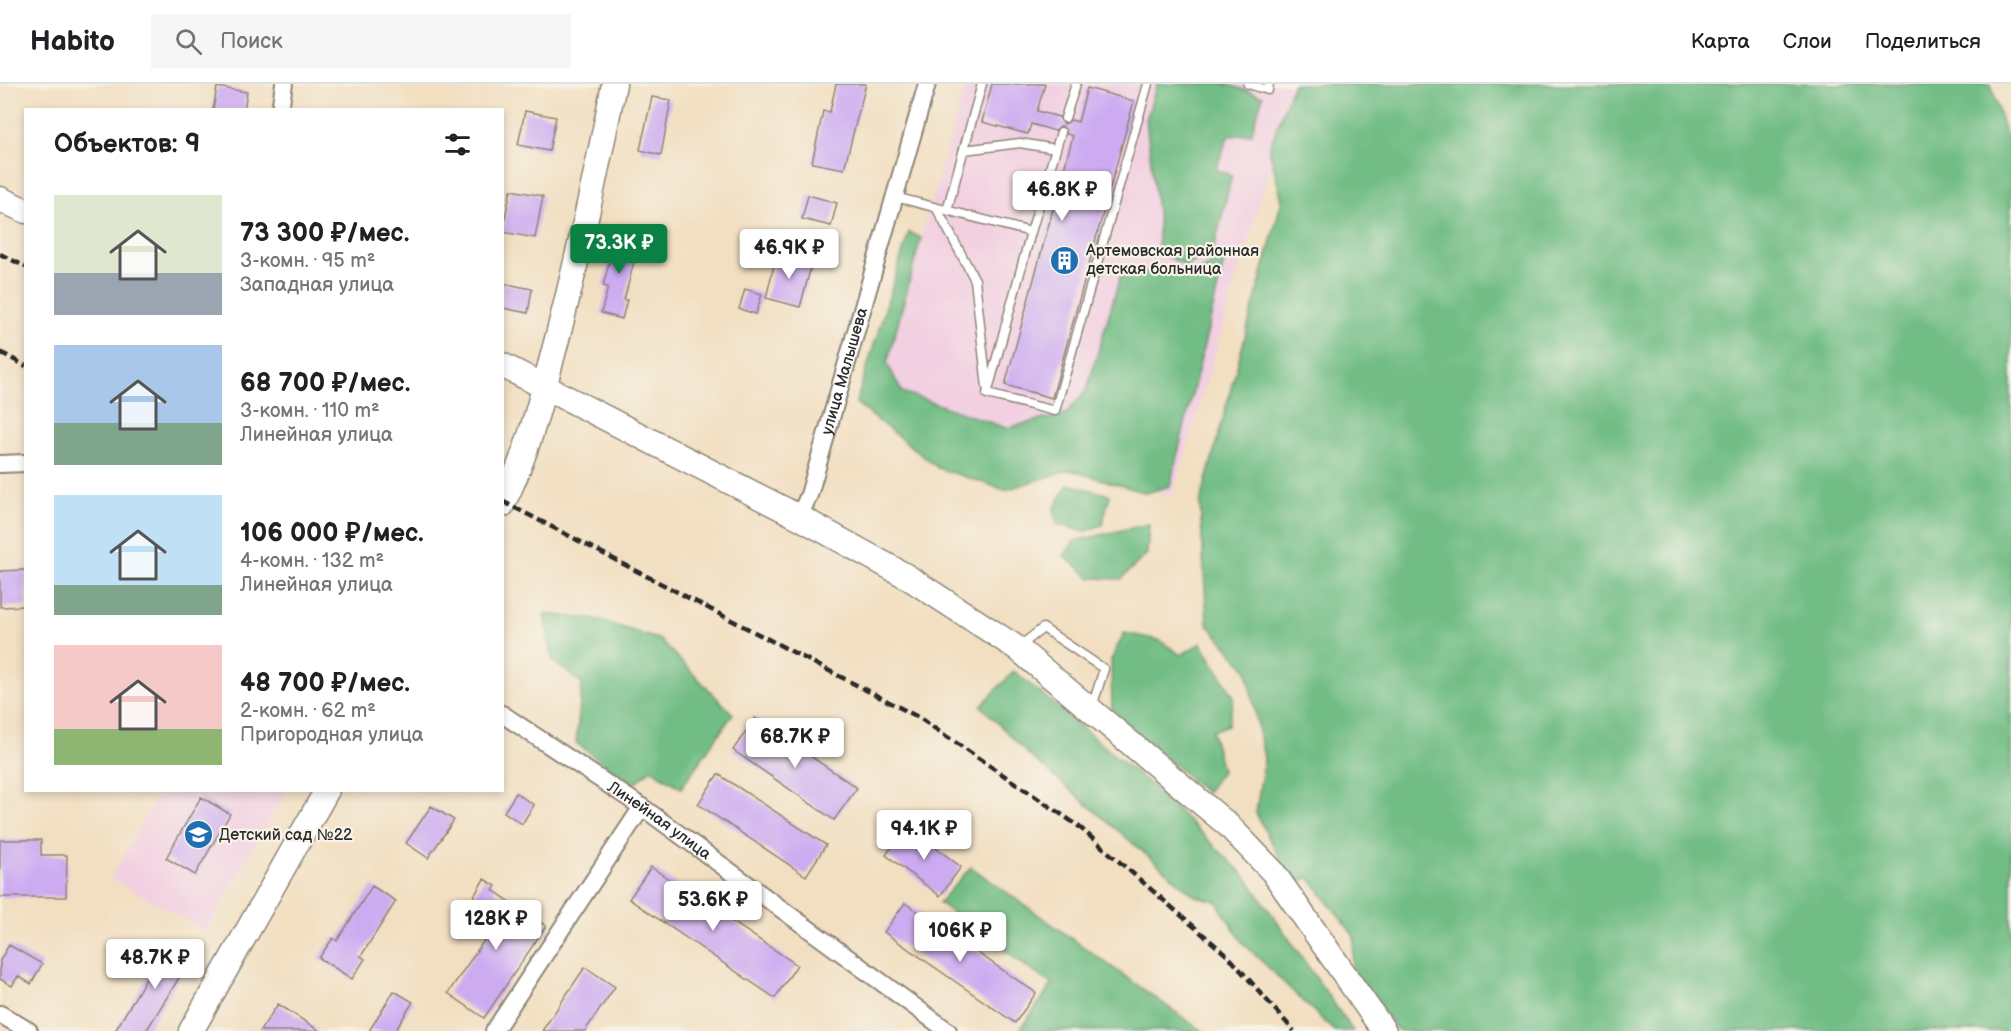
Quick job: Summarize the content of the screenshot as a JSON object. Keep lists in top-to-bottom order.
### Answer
{
  "streets": {
    "street": ["улица Малышева", "Линейная улица"]
  },
  "places": {
    "building": ["Артемовская районная детская больница"],
    "school or university": ["Детский сад №22"]
  },
  "page": {
    "header": "Habito",
    "search": "Поиск",
    "nav": ["Карта", "Слои", "Поделиться"],
    "heading": "Объектов: 9",
    "price": [
      "46.8K ₽",
      "73.3K ₽",
      "46.9K ₽",
      "68.7K ₽",
      "94.1K ₽",
      "53.6K ₽",
      "128K ₽",
      "106K ₽",
      "48.7K ₽"
    ],
    "list": [
      {
        "name": "73 300 ₽/мес.",
        "note": "3-комн. · 95 m² · Западная улица"
      },
      {
        "name": "68 700 ₽/мес.",
        "note": "3-комн. · 110 m² · Линейная улица"
      },
      {
        "name": "106 000 ₽/мес.",
        "note": "4-комн. · 132 m² · Линейная улица"
      },
      {
        "name": "48 700 ₽/мес.",
        "note": "2-комн. · 62 m² · Пригородная улица"
      }
    ]
  }
}
